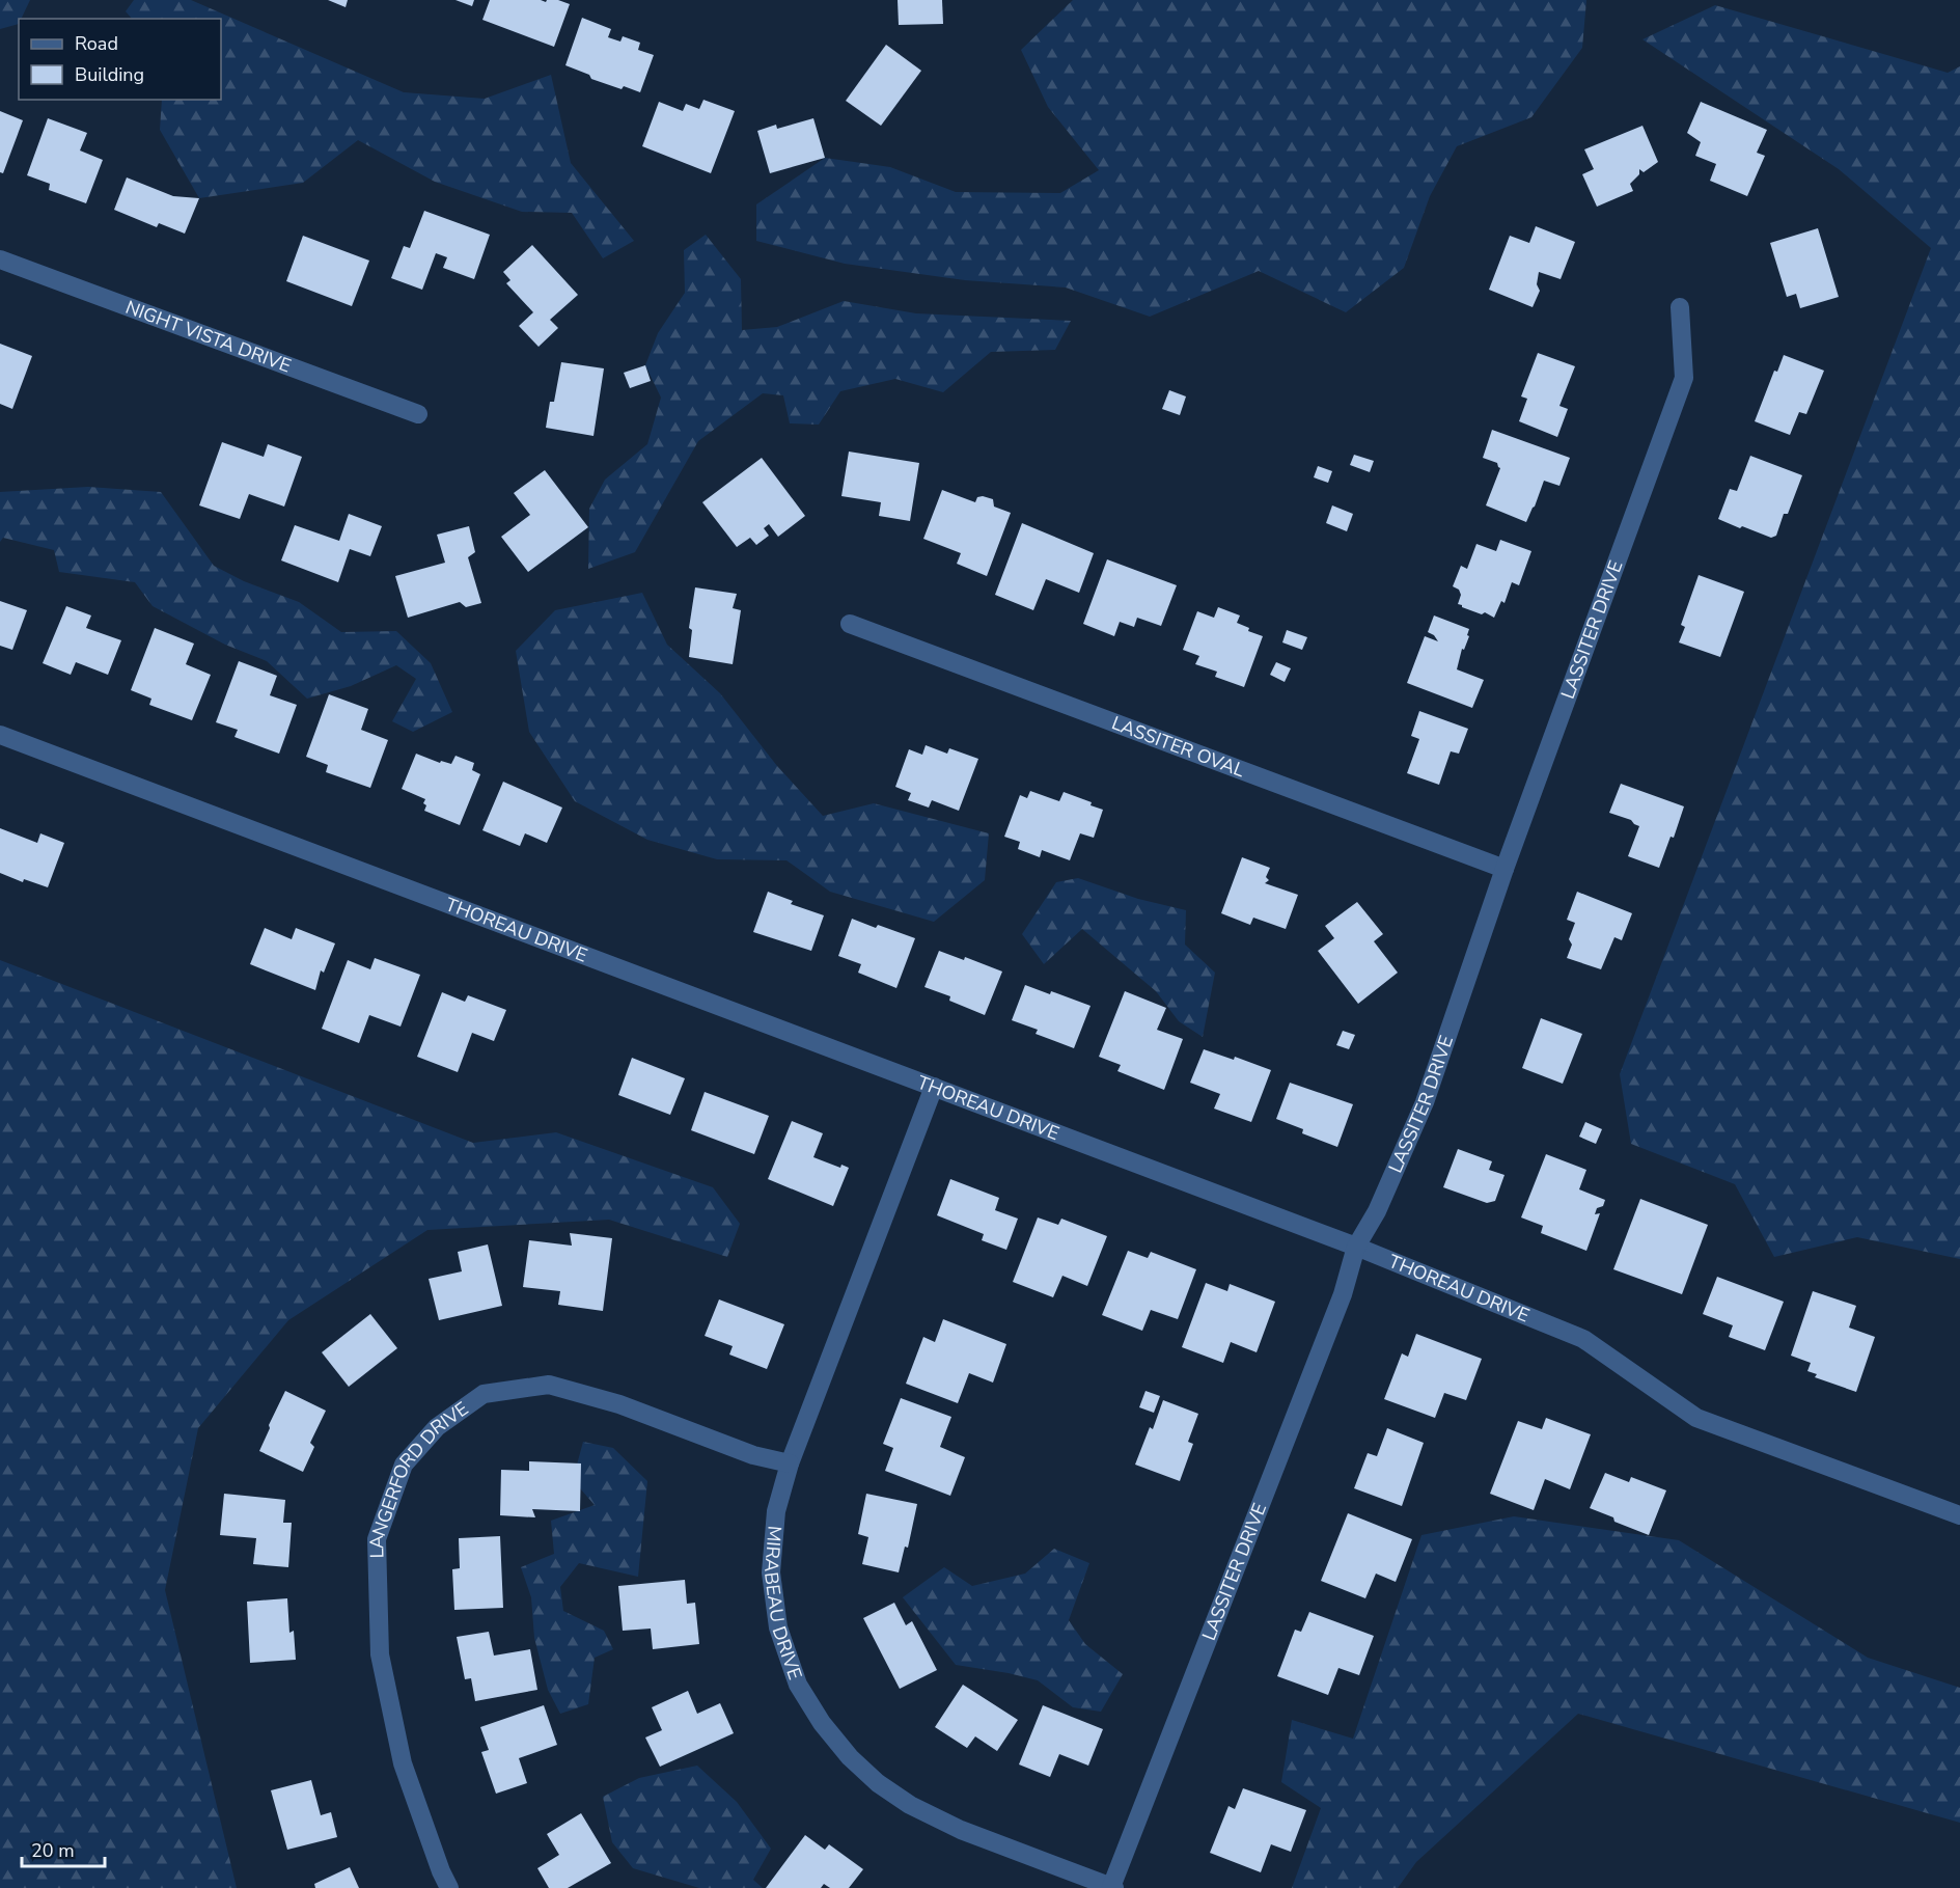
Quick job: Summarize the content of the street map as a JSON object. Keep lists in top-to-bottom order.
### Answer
{
  "streets": {
    "street": [
      "NIGHT VISTA DRIVE",
      "LASSITER DRIVE",
      "LASSITER OVAL",
      "THOREAU DRIVE",
      "LANGERFORD DRIVE",
      "MIRABEAU DRIVE"
    ]
  },
  "crossings": [
    ["LASSITER DRIVE", "LASSITER OVAL"],
    ["LASSITER DRIVE", "THOREAU DRIVE"],
    ["LASSITER DRIVE", "MIRABEAU DRIVE"],
    ["THOREAU DRIVE", "MIRABEAU DRIVE"],
    ["LANGERFORD DRIVE", "MIRABEAU DRIVE"]
  ],
  "legend": ["Road", "Building"],
  "scale_bar": "20 m"
}
